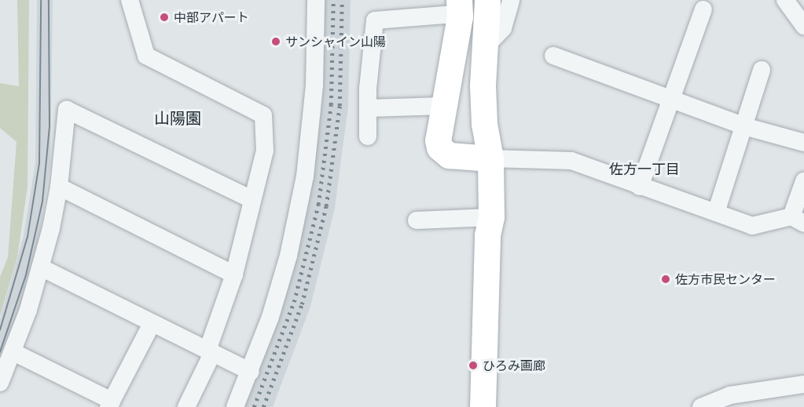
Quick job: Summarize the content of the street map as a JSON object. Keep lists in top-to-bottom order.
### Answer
{
  "districts": ["山陽園", "佐方一丁目"],
  "places": [
    "中部アパート",
    "サンシャイン山陽",
    "佐方市民センター",
    "ひろみ画廊"
  ]
}
